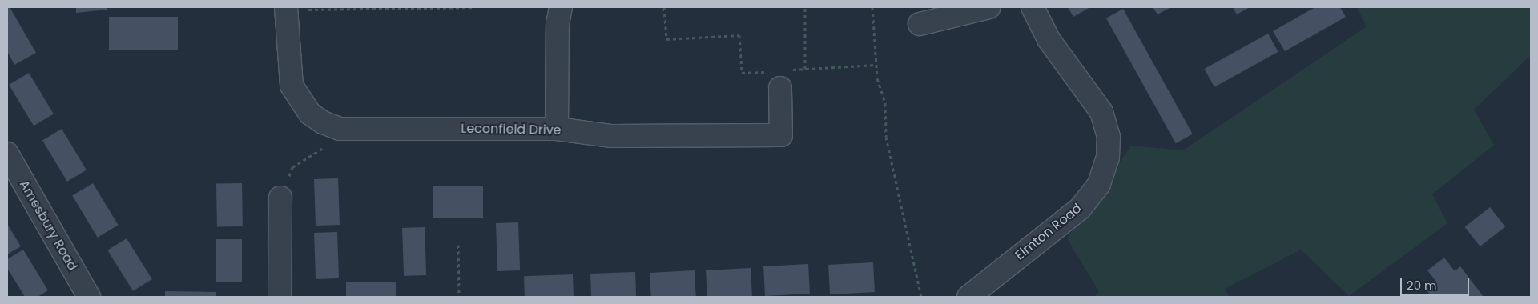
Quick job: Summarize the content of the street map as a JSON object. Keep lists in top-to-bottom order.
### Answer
{
  "streets": {
    "street": ["Leconfield Drive", "Amesbury Road", "Elmton Road"]
  },
  "scale_bar": "20 m"
}
